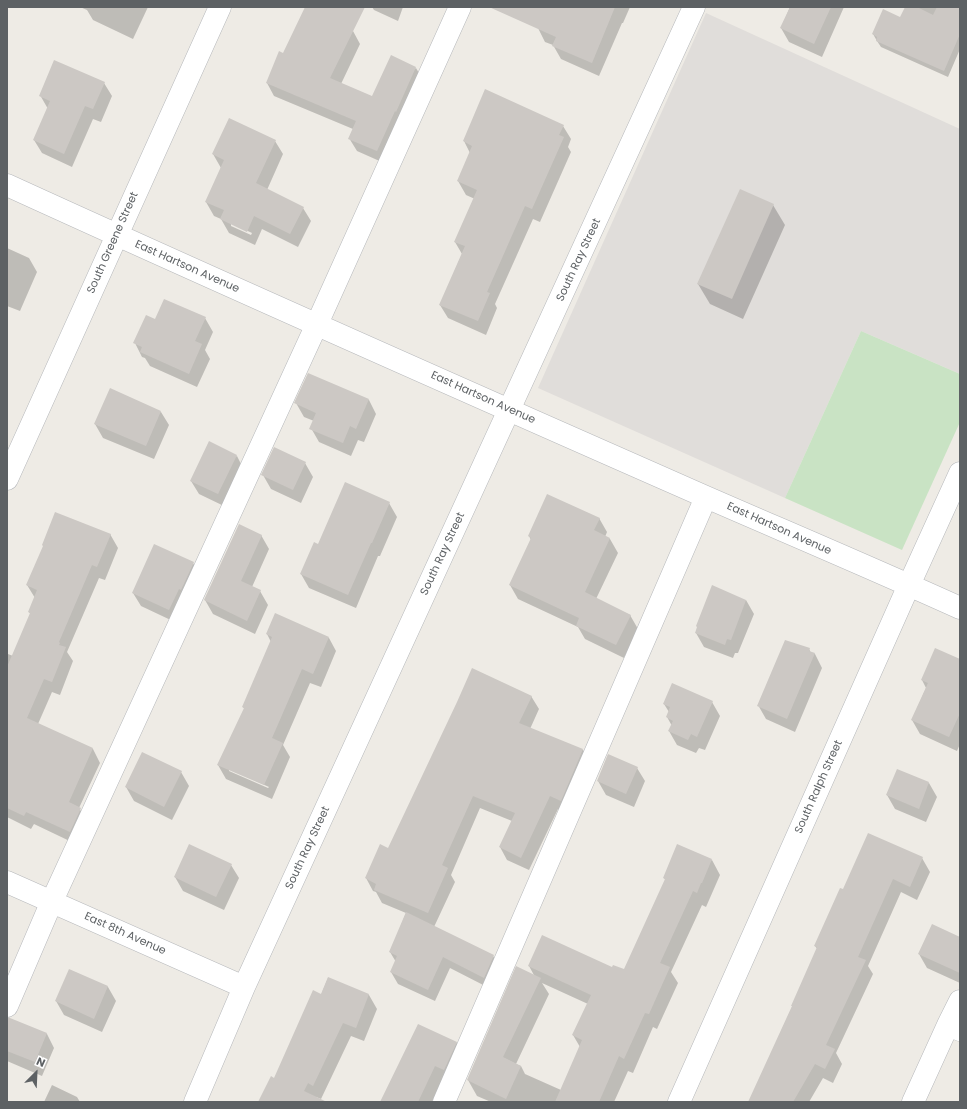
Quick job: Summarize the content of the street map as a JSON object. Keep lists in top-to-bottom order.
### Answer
{
  "streets": {
    "street": [
      "South Greene Street",
      "South Ray Street",
      "East Hartson Avenue",
      "South Ralph Street",
      "East 8th Avenue"
    ]
  },
  "crossings": [
    ["South Greene Street", "East Hartson Avenue"],
    ["South Ray Street", "East Hartson Avenue"],
    ["South Ray Street", "East 8th Avenue"],
    ["East Hartson Avenue", "South Ralph Street"]
  ],
  "north": "top right"
}
